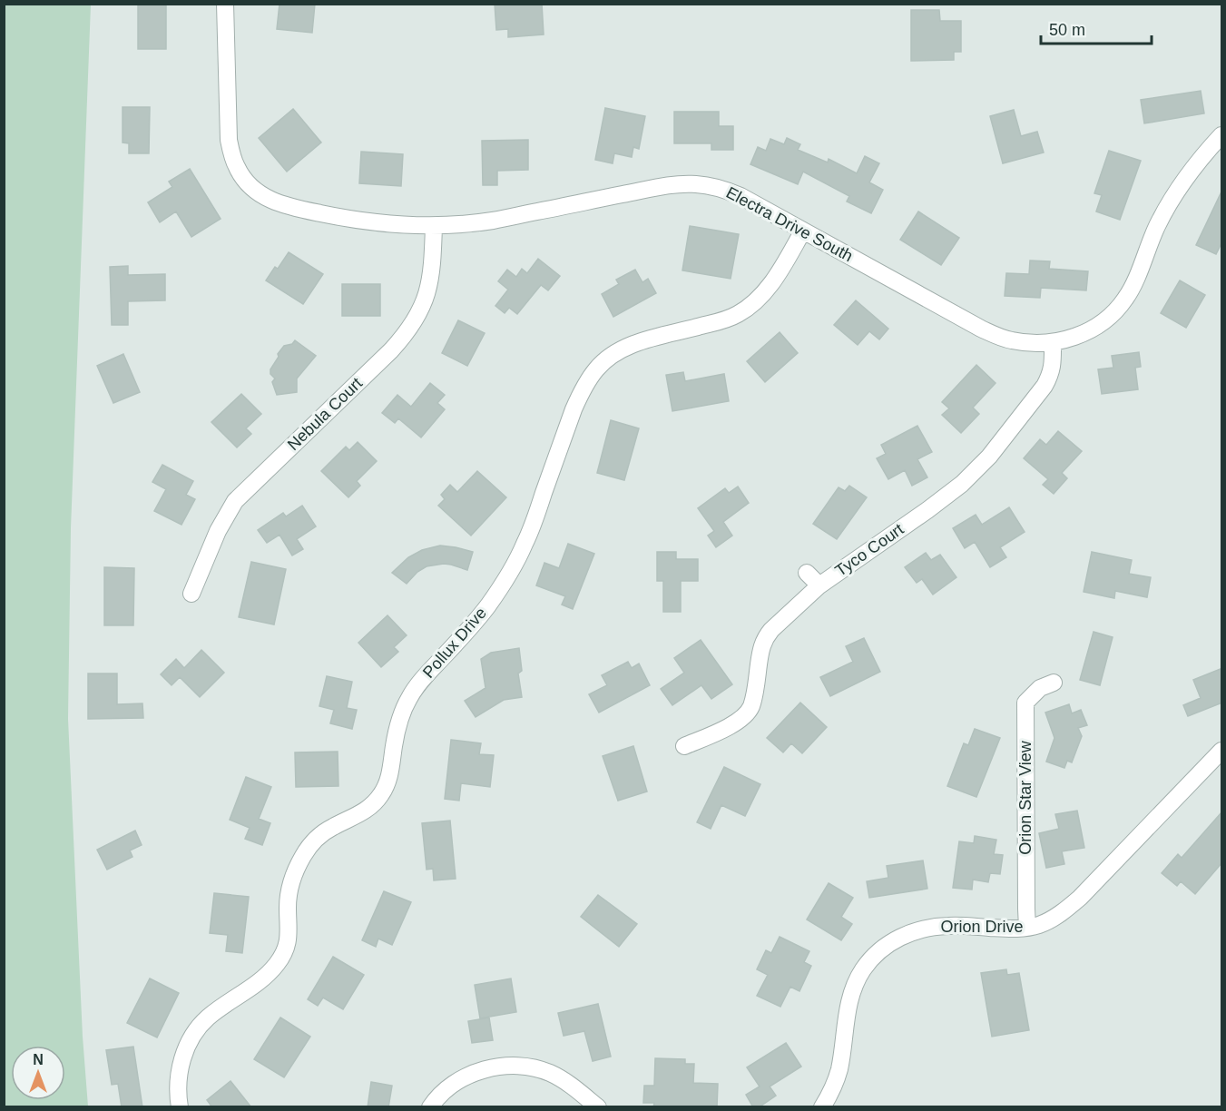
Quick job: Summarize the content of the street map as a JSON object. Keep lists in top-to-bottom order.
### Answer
{
  "streets": {
    "street": [
      "Electra Drive South",
      "Nebula Court",
      "Tyco Court",
      "Pollux Drive",
      "Orion Star View",
      "Orion Drive"
    ]
  },
  "crossings": [
    ["Electra Drive South", "Nebula Court"],
    ["Electra Drive South", "Tyco Court"],
    ["Electra Drive South", "Pollux Drive"],
    ["Orion Star View", "Orion Drive"]
  ],
  "scale_bar": "50 m",
  "north": "top"
}
